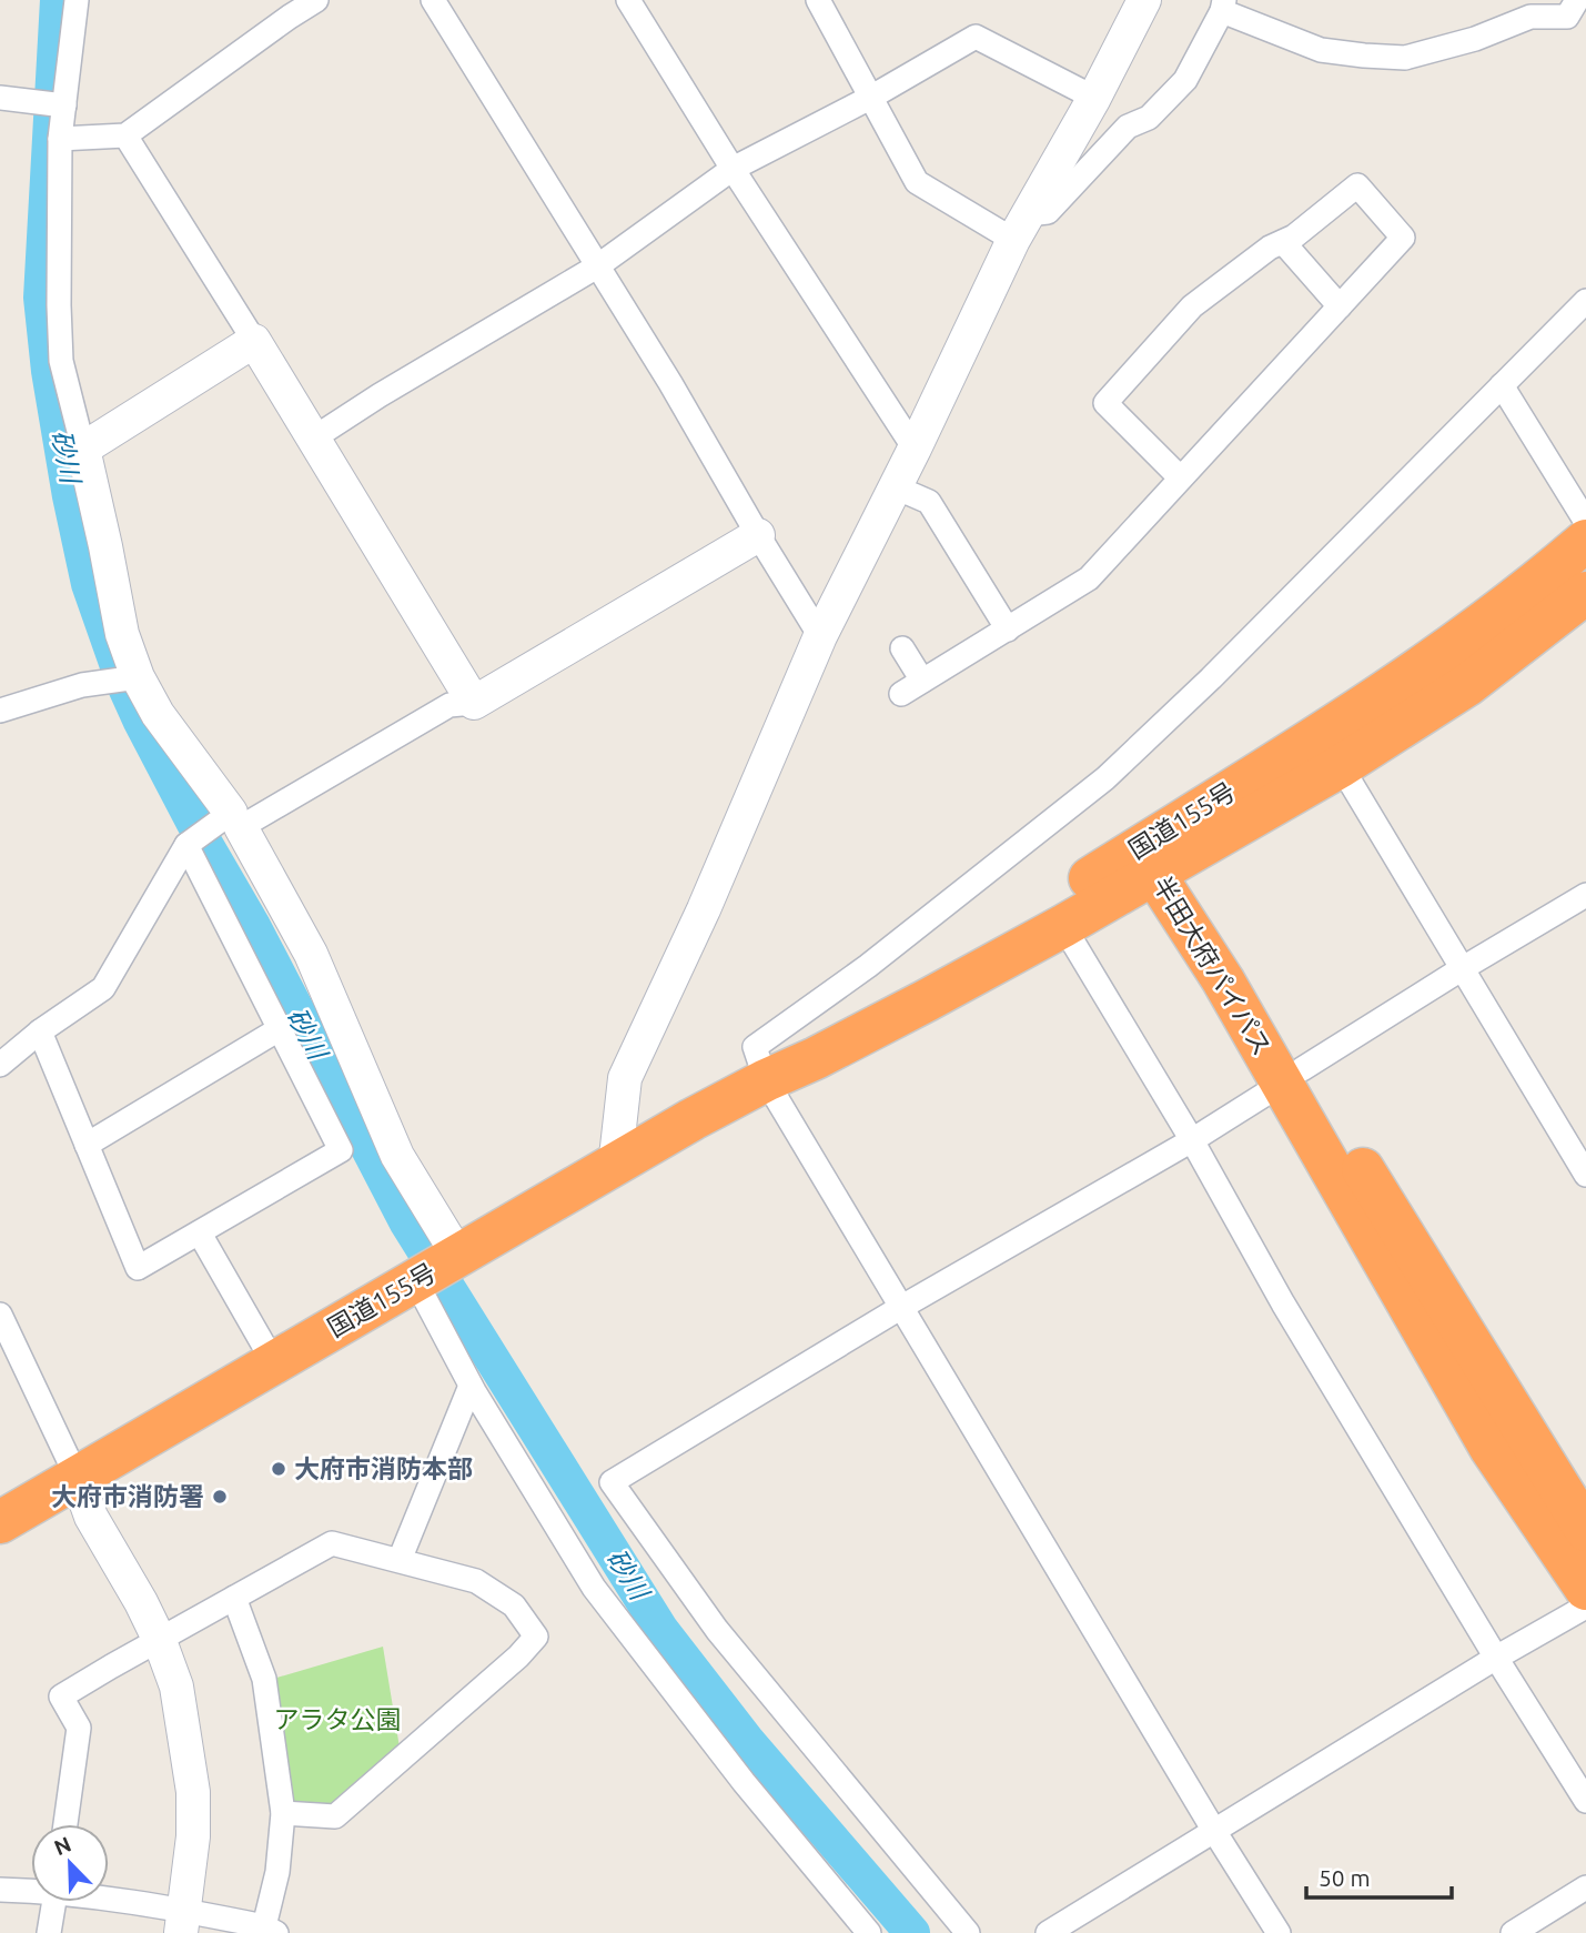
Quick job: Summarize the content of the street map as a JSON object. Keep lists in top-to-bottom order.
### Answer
{
  "streets": {
    "highway": ["国道155号", "半田大府パイパス"]
  },
  "crossings": [
    ["国道155号", "半田大府パイパス"]
  ],
  "water": ["砂川"],
  "parks": ["アラタ公園"],
  "places": ["大府市消防本部", "大府市消防署"],
  "scale_bar": "50 m",
  "north": "top left"
}
